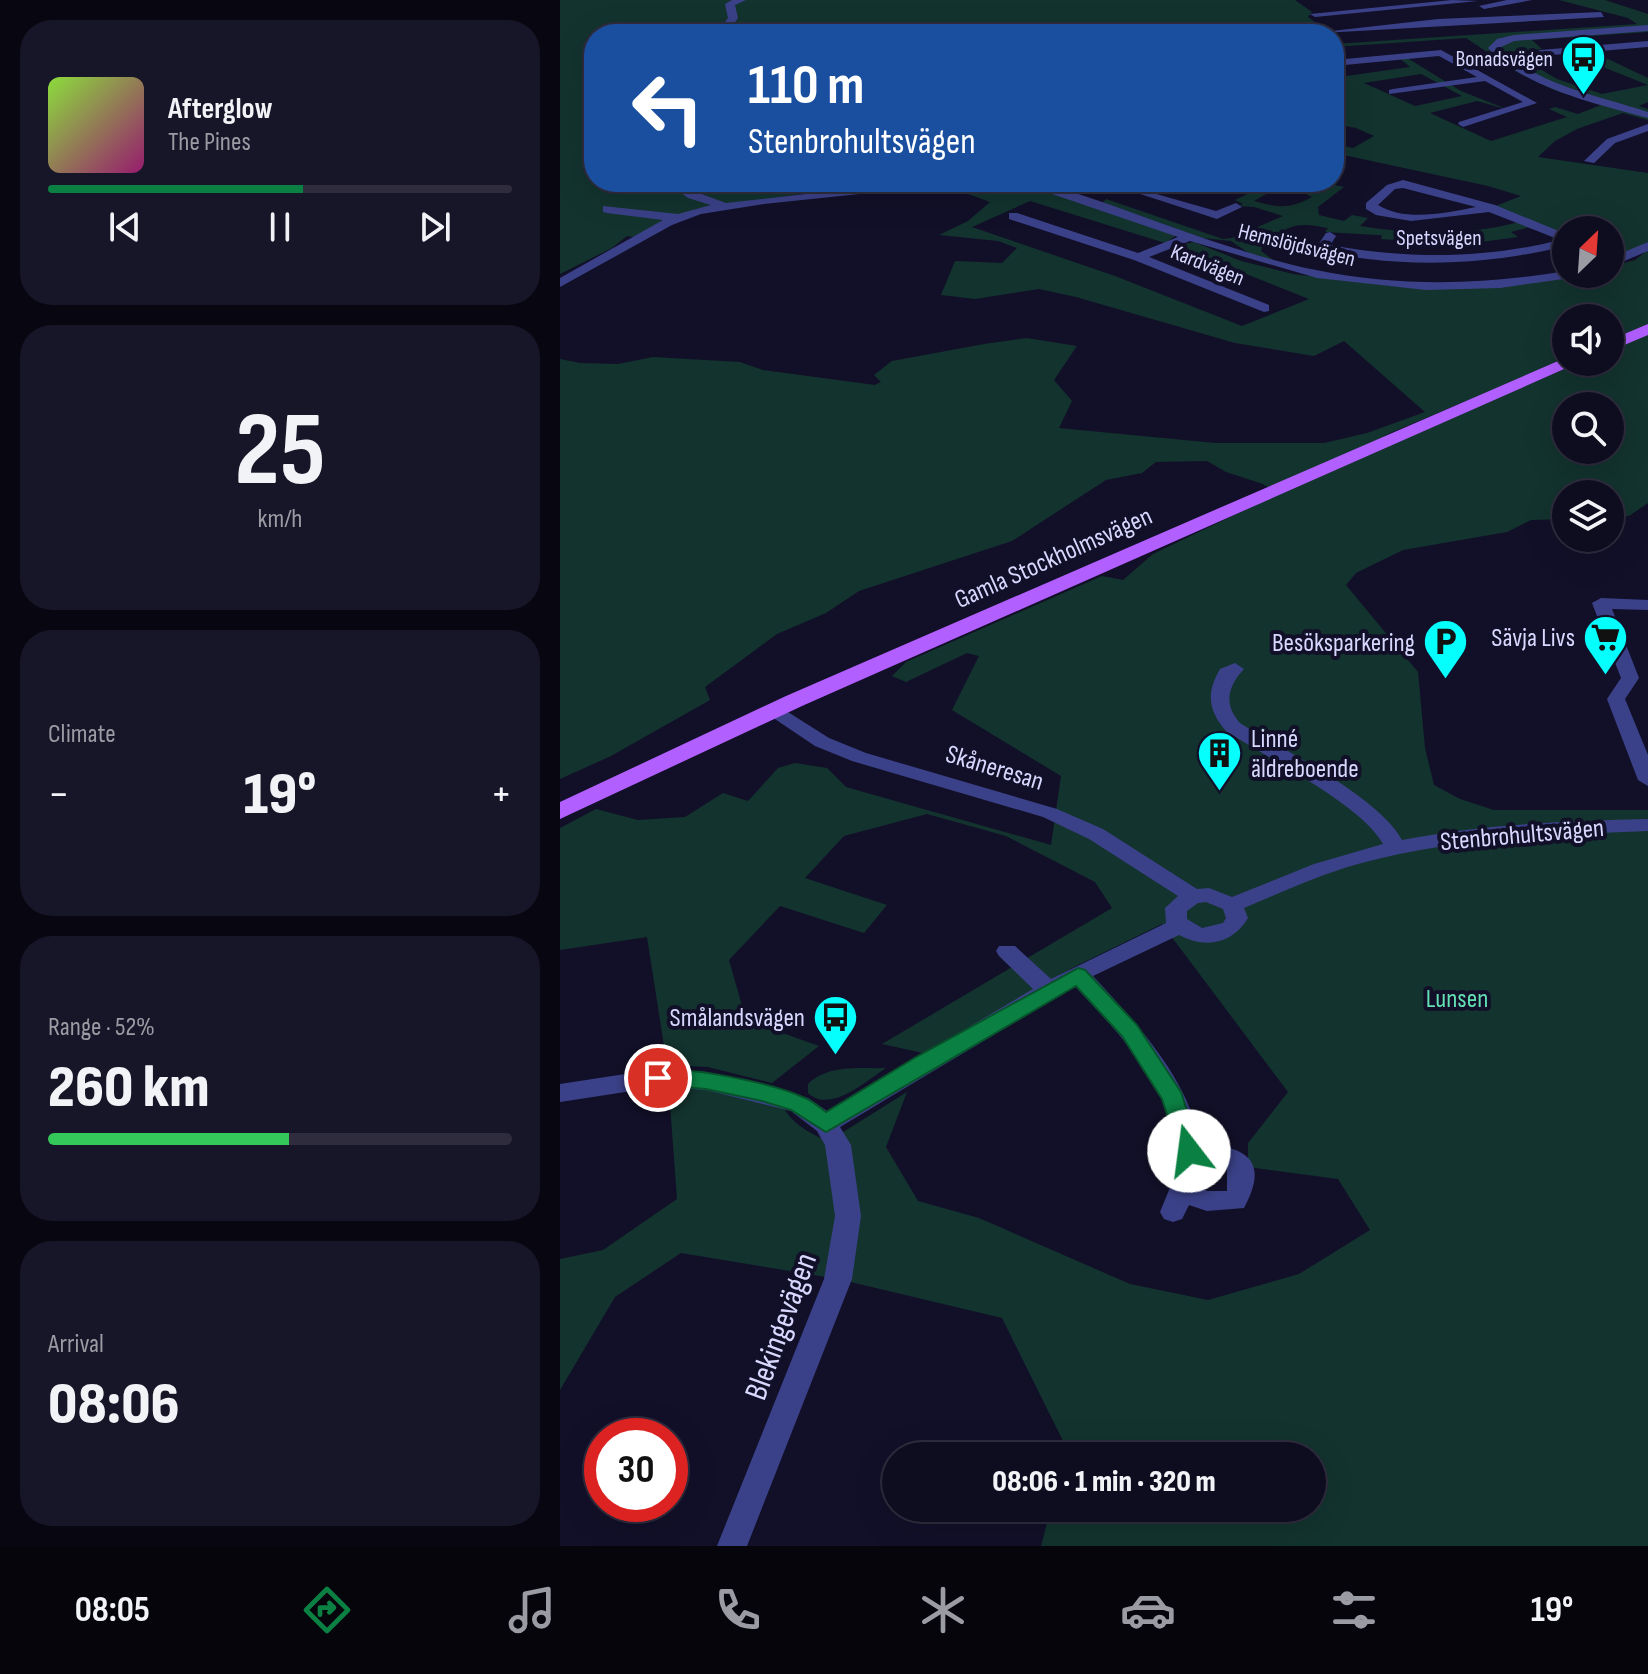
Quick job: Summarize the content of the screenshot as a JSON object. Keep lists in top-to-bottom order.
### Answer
{
  "streets": {
    "main road": ["Gamla Stockholmsvägen"],
    "street": [
      "Spetsvägen",
      "Hemslöjdsvägen",
      "Kardvägen",
      "Skåneresan",
      "Stenbrohultsvägen",
      "Blekingevägen"
    ]
  },
  "crossings": [
    ["Hemslöjdsvägen", "Kardvägen"],
    ["Gamla Stockholmsvägen", "Skåneresan"],
    ["Skåneresan", "Stenbrohultsvägen"]
  ],
  "parks": ["Lunsen"],
  "places": {
    "bus stop": ["Bonadsvägen", "Smålandsvägen"],
    "supermarket": ["Sävja Livs"],
    "parking": ["Besöksparkering"],
    "building": ["Linné äldreboende"]
  },
  "north": "top right",
  "page": {
    "turn": ["110 m", "Stenbrohultsvägen"],
    "song": ["Afterglow", "The Pines"],
    "tile": [
      ["25", "km/h"],
      "Climate",
      ["Range · 52%", "260 km"],
      ["Arrival", "08:06"]
    ],
    "heat": ["−", "19°", "+"],
    "limit": "30",
    "trip": "08:06 · 1 min · 320 m",
    "tabs": ["08:05", "19°"]
  }
}
